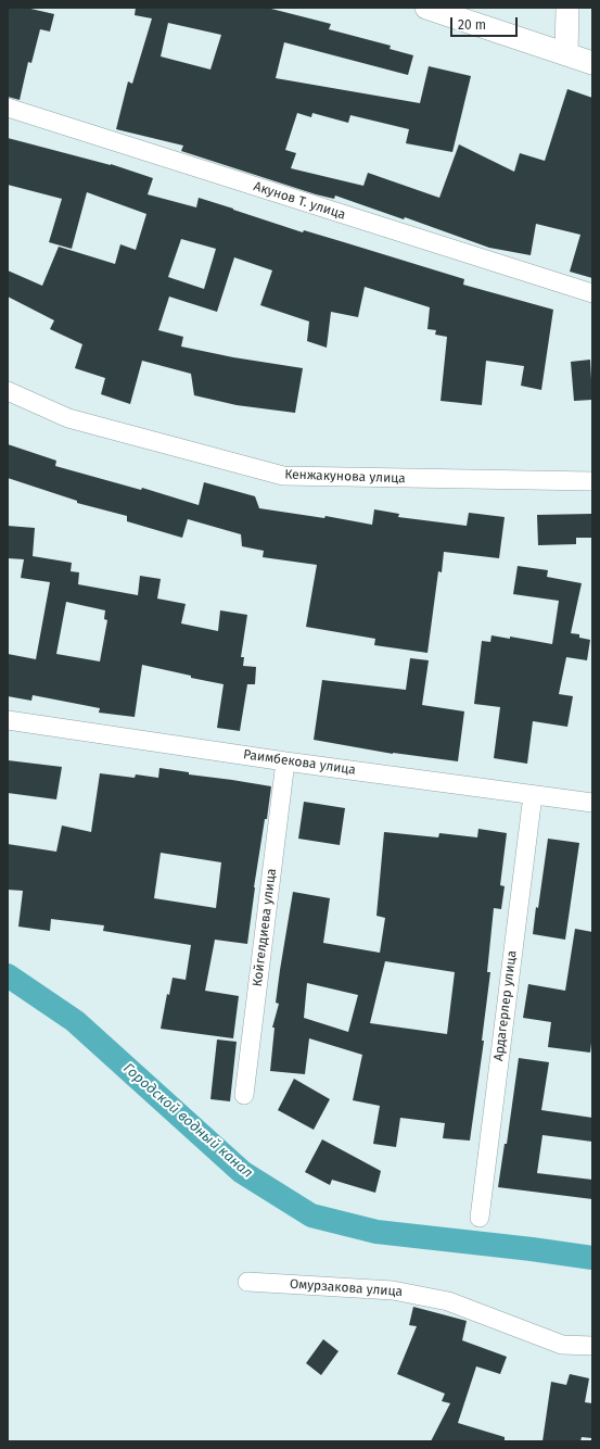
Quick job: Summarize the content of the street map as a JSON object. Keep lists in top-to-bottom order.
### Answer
{
  "streets": {
    "street": [
      "Акунов Т. улица",
      "Кенжакунова улица",
      "Раимбекова улица",
      "Койгелдиева улица",
      "Ардагерлер улица",
      "Омурзакова улица"
    ]
  },
  "crossings": [
    ["Раимбекова улица", "Койгелдиева улица"],
    ["Раимбекова улица", "Ардагерлер улица"]
  ],
  "water": ["Городской водный канал"],
  "scale_bar": "20 m"
}
